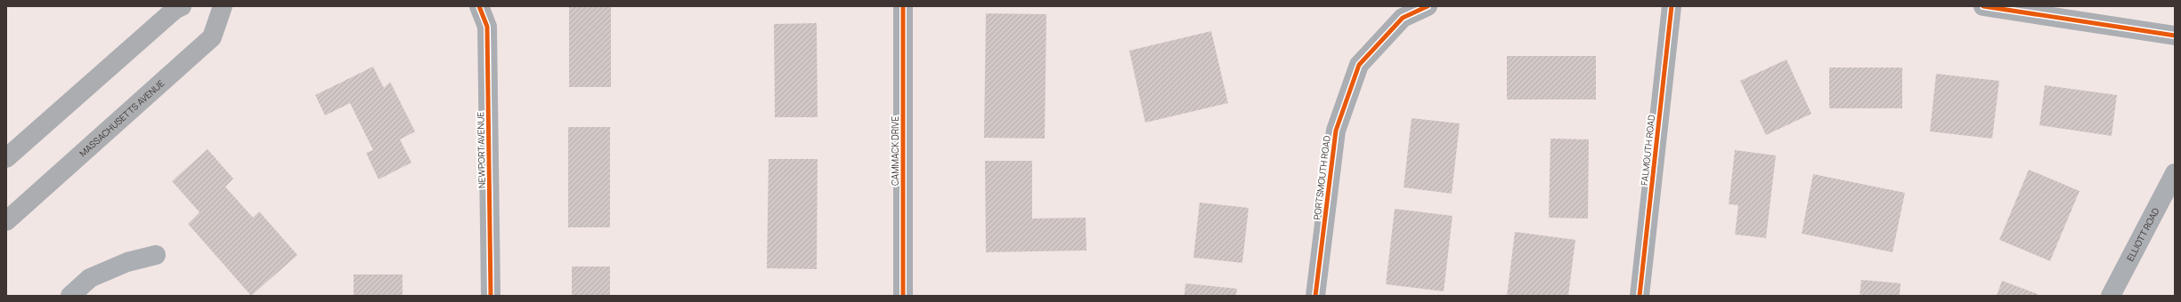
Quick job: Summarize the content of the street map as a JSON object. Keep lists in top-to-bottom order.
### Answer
{
  "streets": {
    "main road": ["MASSACHUSETTS AVENUE"],
    "street": [
      "NEWPORT AVENUE",
      "FALMOUTH ROAD",
      "CAMMACK DRIVE",
      "PORTSMOUTH ROAD",
      "ELLIOTT ROAD"
    ]
  }
}
